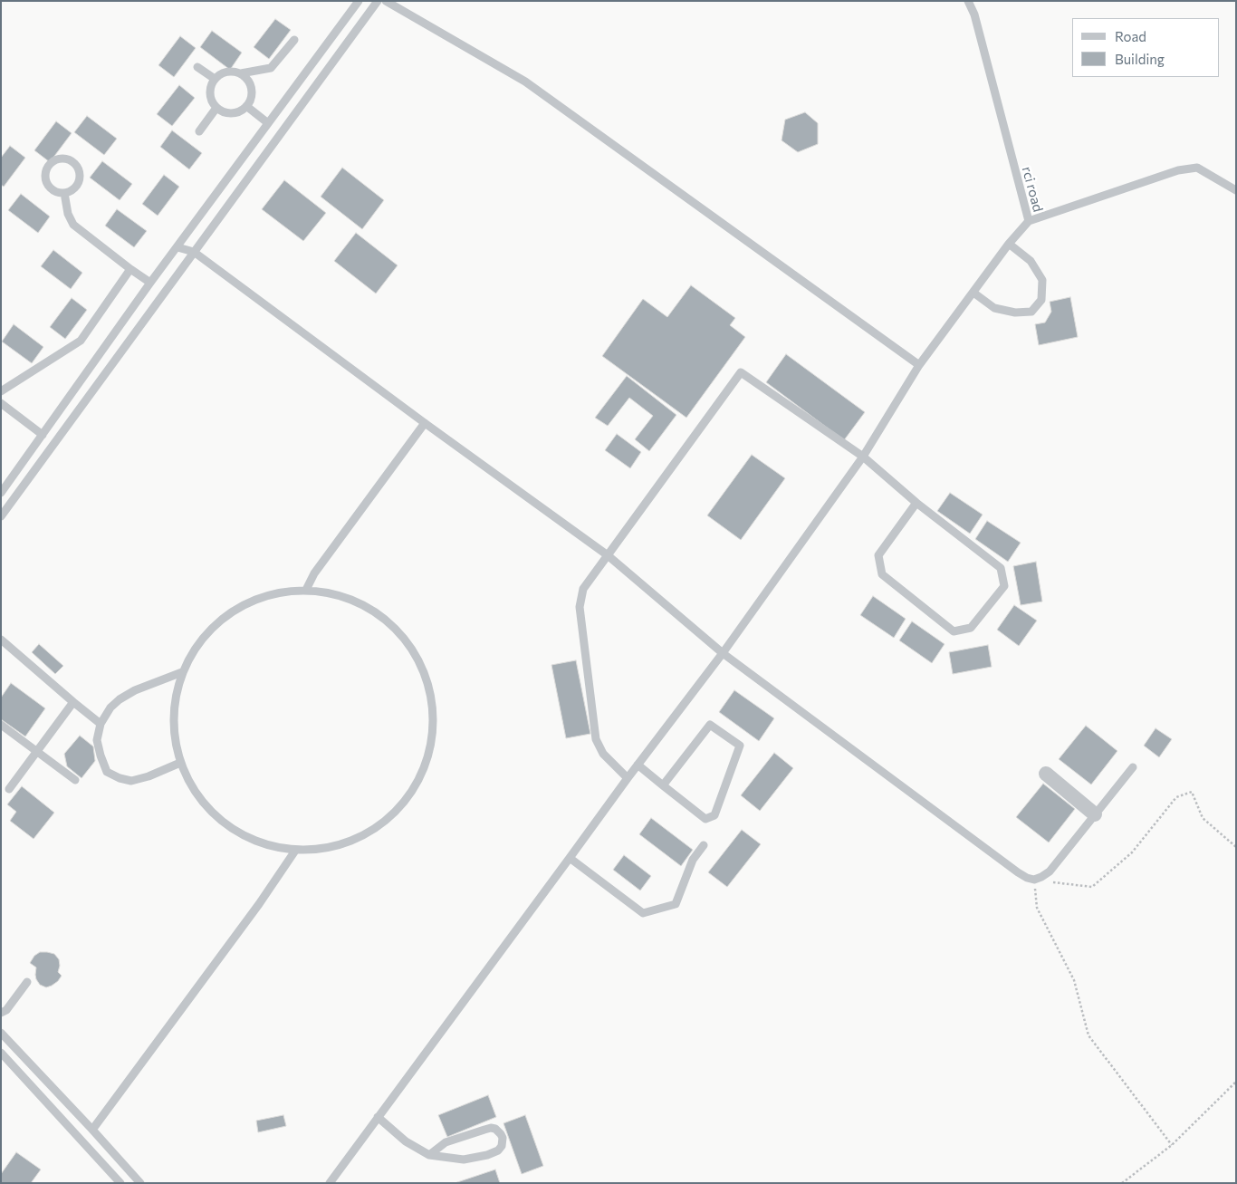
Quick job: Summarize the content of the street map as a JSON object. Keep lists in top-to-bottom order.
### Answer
{
  "streets": {
    "lane": ["rci road"]
  },
  "legend": ["Road", "Building"]
}
